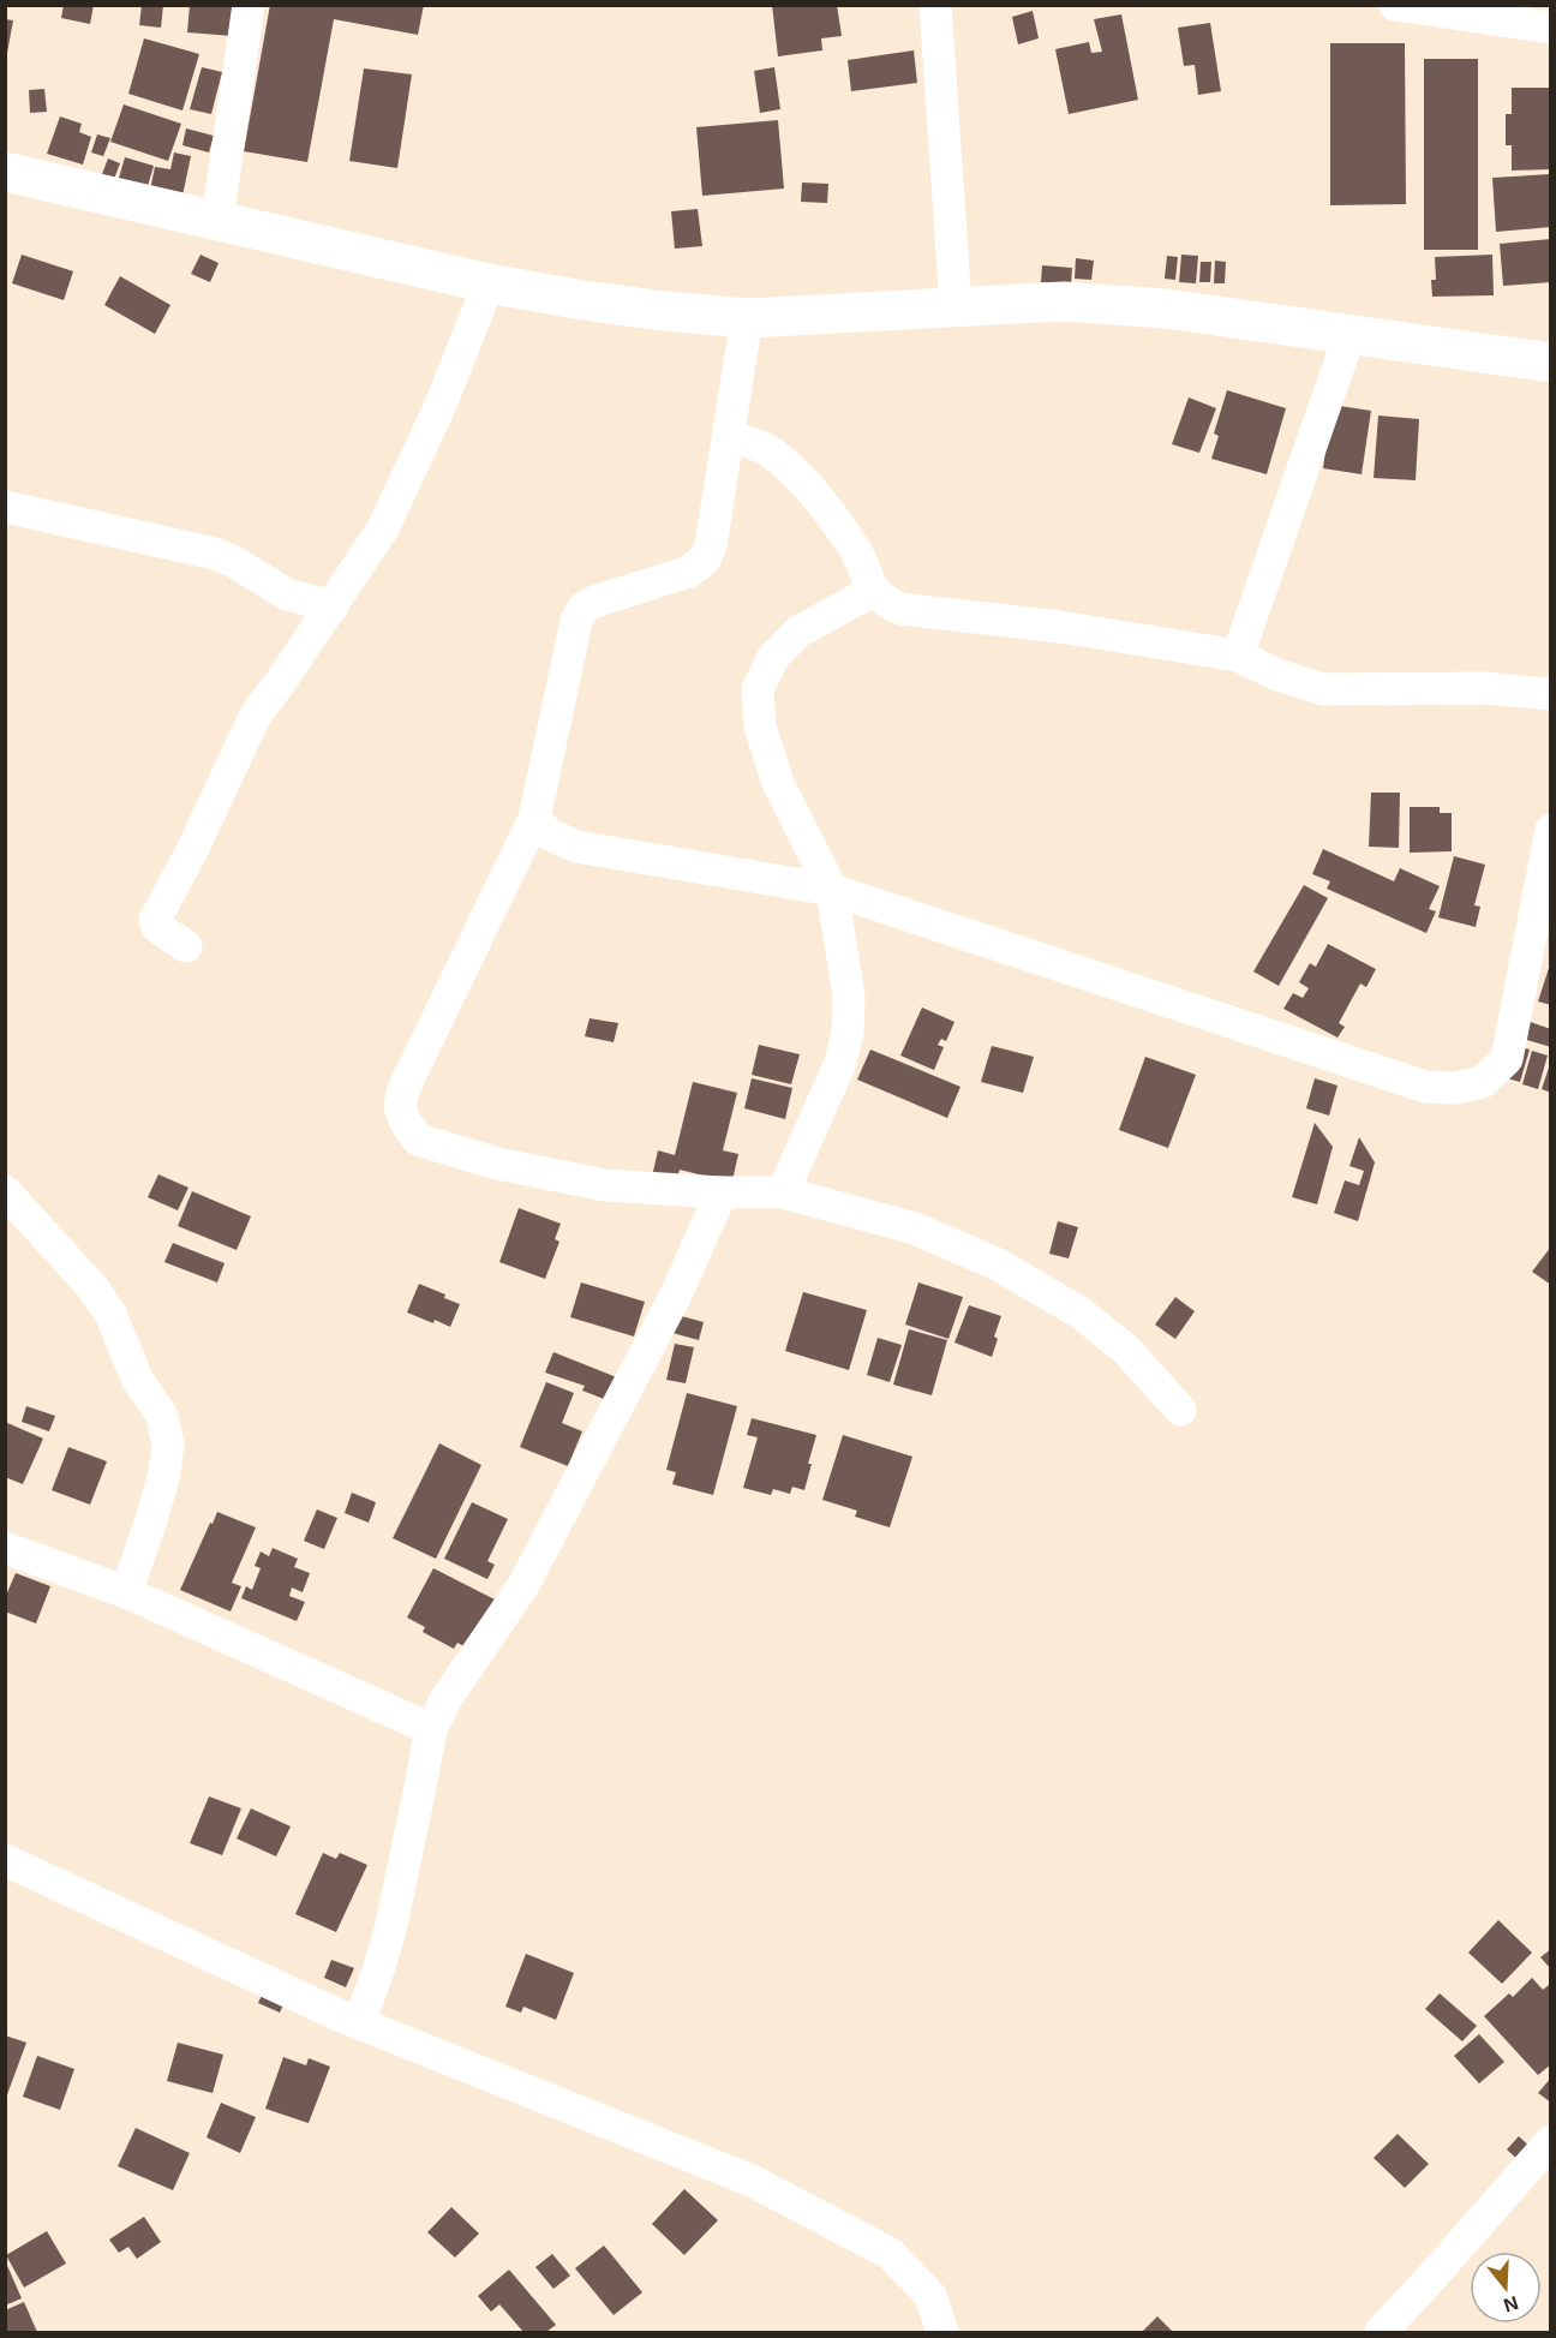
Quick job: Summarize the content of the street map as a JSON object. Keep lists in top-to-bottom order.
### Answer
{
  "north": "bottom"
}
